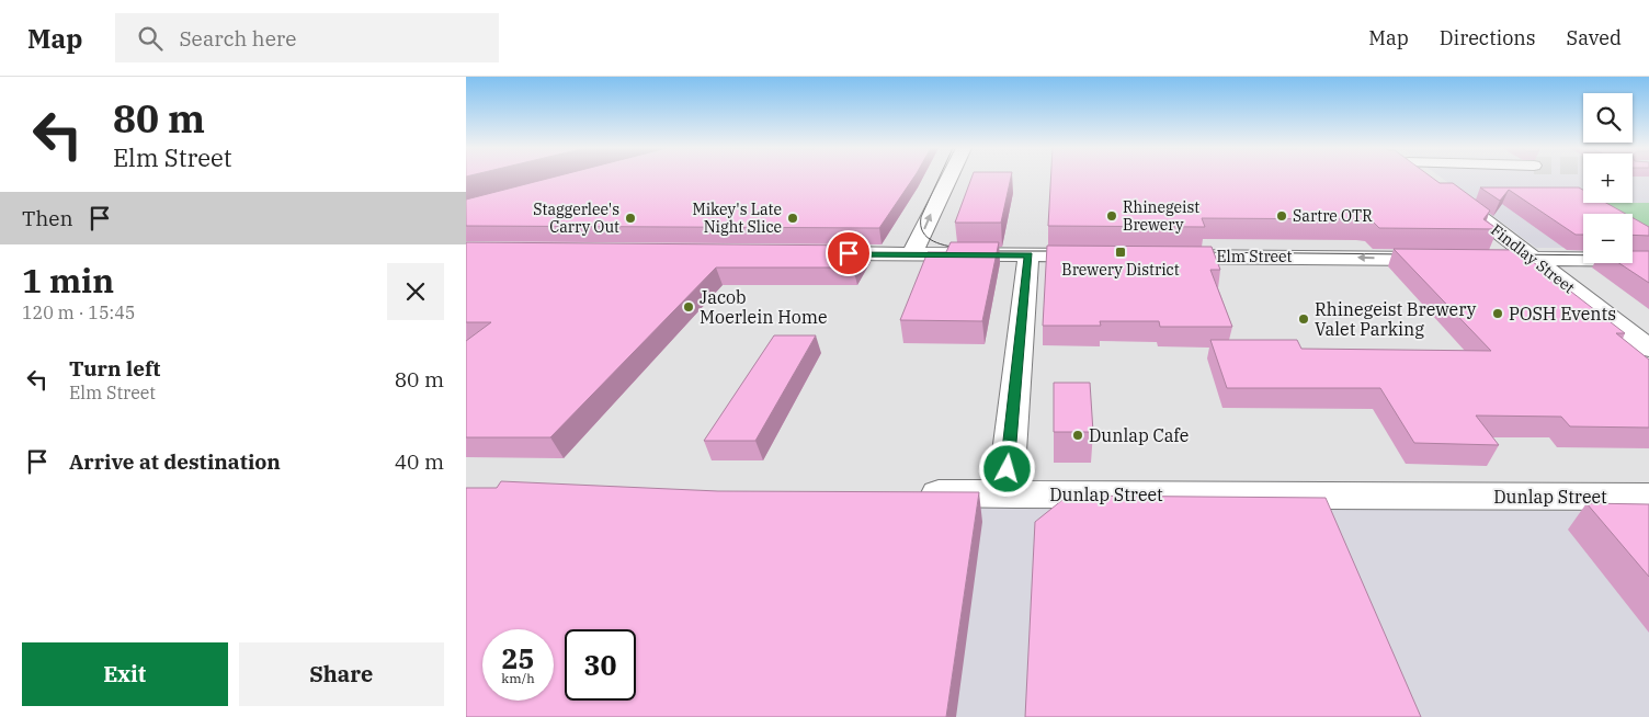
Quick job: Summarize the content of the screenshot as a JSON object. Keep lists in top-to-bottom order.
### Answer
{
  "streets": {
    "street": ["Elm Street", "Findlay Street", "Dunlap Street"]
  },
  "crossings": [
    ["Elm Street", "Findlay Street"]
  ],
  "one_way": ["Elm Street"],
  "places": {
    "other": [
      "Rhinegeist Brewery",
      "Sartre OTR",
      "Staggerlee's Carry Out",
      "Mikey's Late Night Slice",
      "Jacob Moerlein Home",
      "POSH Events",
      "Rhinegeist Brewery Valet Parking",
      "Dunlap Cafe"
    ],
    "transit": ["Brewery District"]
  },
  "page": {
    "header": "Map",
    "search": "Search here",
    "nav": ["Map", "Directions", "Saved"],
    "turn": ["80 m", "Elm Street"],
    "map_buttons": ["+", "−"],
    "then": "Then",
    "heading": ["1 min", "120 m · 15:45"],
    "list": [
      {
        "name": "Turn left",
        "note": "Elm Street",
        "value": "80 m"
      },
      {
        "name": "Arrive at destination",
        "value": "40 m"
      }
    ],
    "speed": "25 km/h",
    "limit": "30",
    "buttons": ["Exit", "Share"]
  }
}
